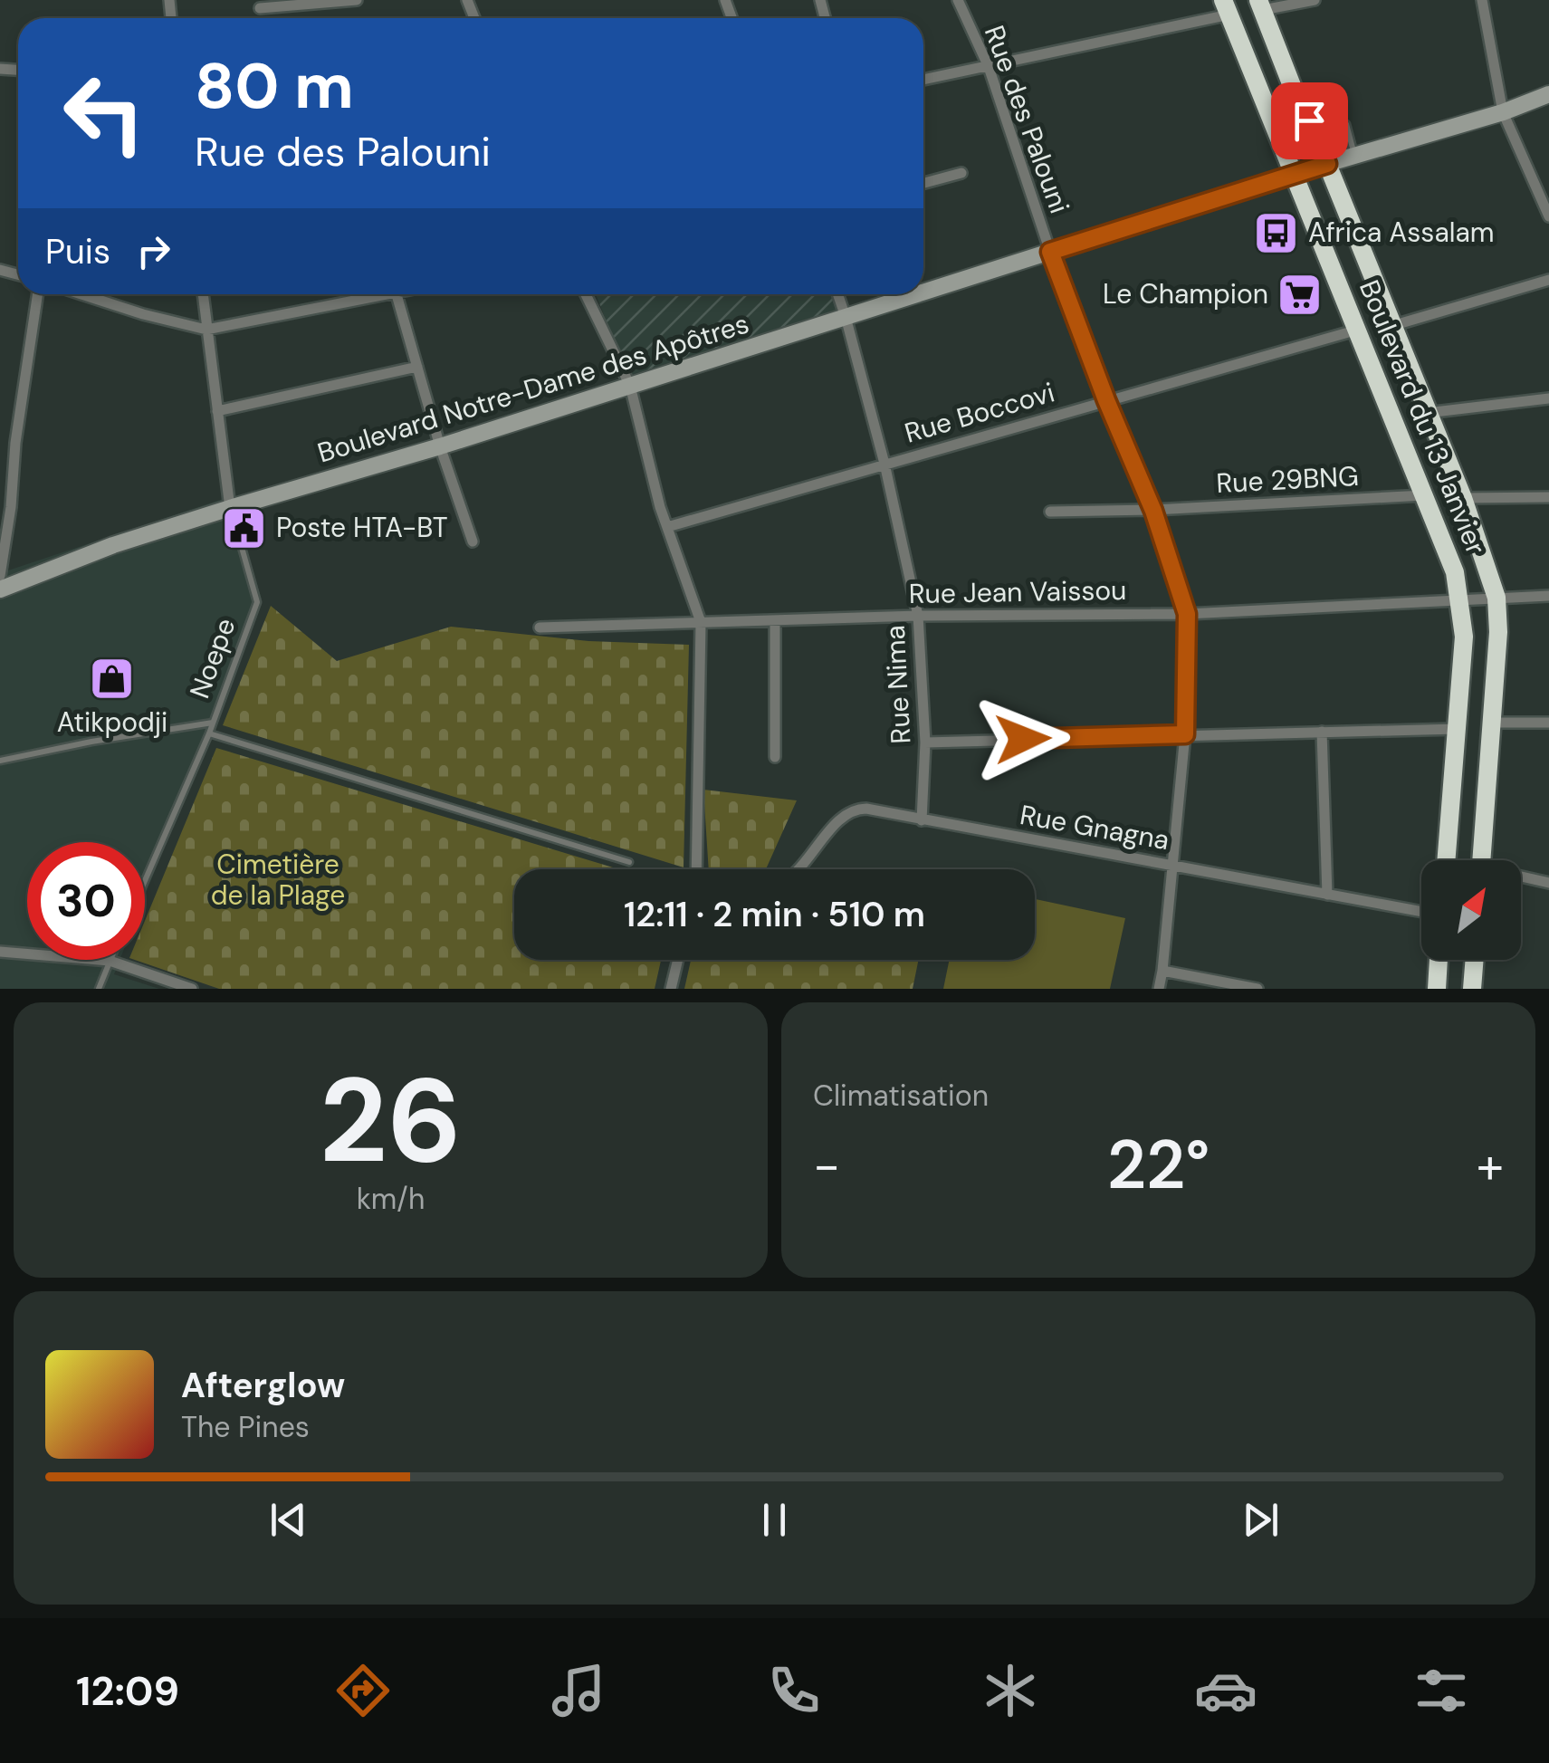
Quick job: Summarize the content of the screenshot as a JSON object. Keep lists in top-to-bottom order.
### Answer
{
  "streets": {
    "highway": ["Boulevard du 13 Janvier"],
    "street": [
      "Rue des Palouni",
      "Boulevard Notre-Dame des Apôtres",
      "Rue Boccovi",
      "Rue 29BNG",
      "Rue Jean Vaissou",
      "Noepe",
      "Rue Nima",
      "Rue Gnagna"
    ]
  },
  "crossings": [
    ["Rue des Palouni", "Boulevard Notre-Dame des Apôtres"],
    ["Rue des Palouni", "Rue Boccovi"],
    ["Rue des Palouni", "Rue 29BNG"],
    ["Rue des Palouni", "Rue Jean Vaissou"],
    ["Rue des Palouni", "Rue Gnagna"],
    ["Boulevard Notre-Dame des Apôtres", "Boulevard du 13 Janvier"],
    ["Boulevard Notre-Dame des Apôtres", "Noepe"],
    ["Boulevard Notre-Dame des Apôtres", "Rue Nima"],
    ["Rue Boccovi", "Boulevard du 13 Janvier"],
    ["Rue Boccovi", "Rue Nima"],
    ["Boulevard du 13 Janvier", "Rue 29BNG"],
    ["Boulevard du 13 Janvier", "Rue Jean Vaissou"],
    ["Rue Jean Vaissou", "Rue Nima"],
    ["Rue Nima", "Rue Gnagna"]
  ],
  "parks": ["Cimetière de la Plage"],
  "places": {
    "bus stop": ["Africa Assalam"],
    "supermarket": ["Le Champion"],
    "public building": ["Poste HTA-BT"],
    "shop": ["Atikpodji"]
  },
  "north": "top right",
  "page": {
    "turn": ["80 m", "Rue des Palouni"],
    "then": "Puis",
    "limit": "30",
    "trip": "12:11 · 2 min · 510 m",
    "tile": [
      ["26", "km/h"],
      "Climatisation"
    ],
    "heat": ["−", "22°", "+"],
    "song": ["Afterglow", "The Pines"],
    "tabs": "12:09"
  }
}
